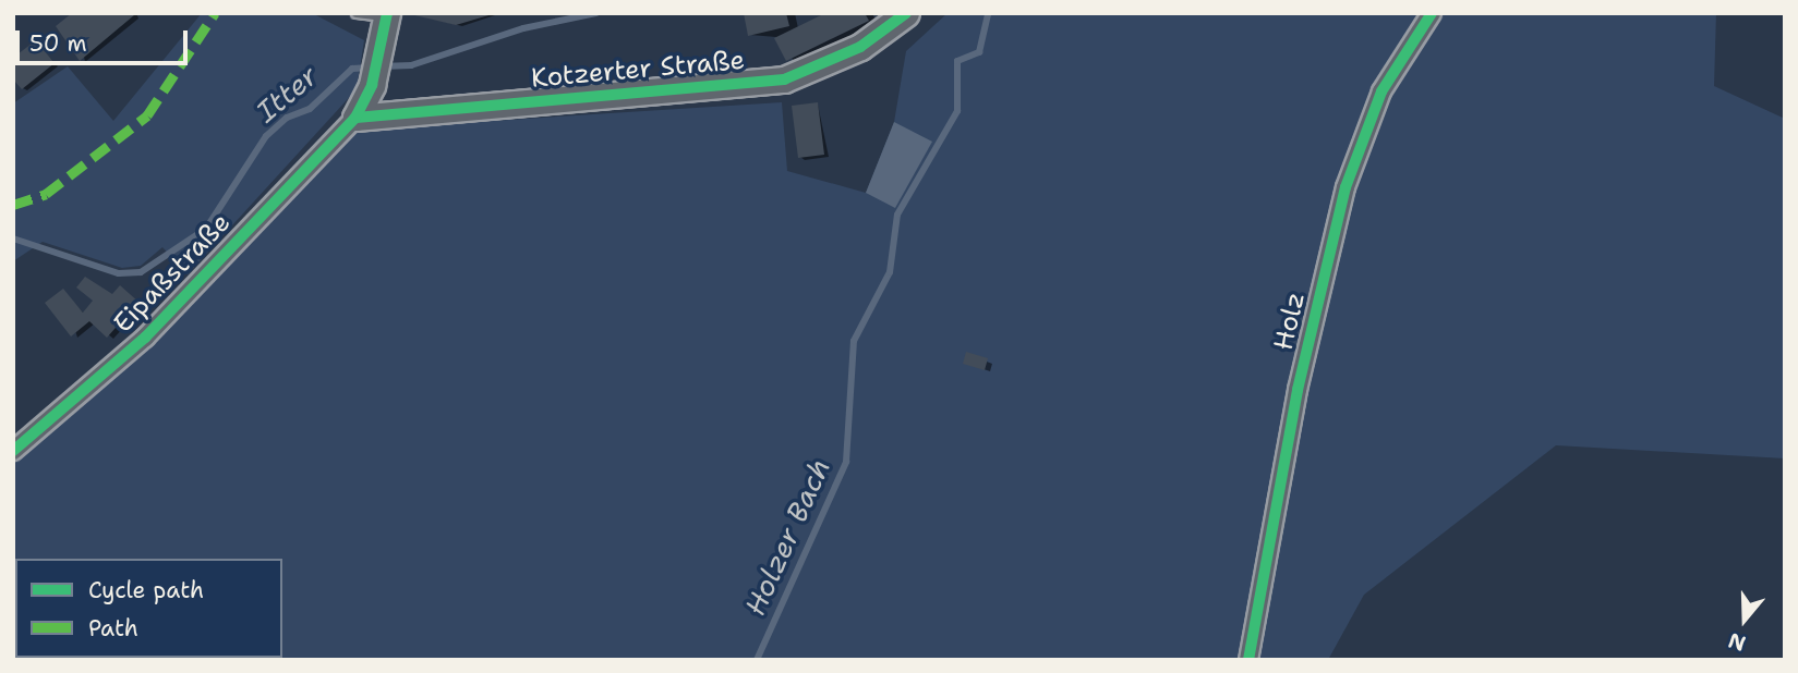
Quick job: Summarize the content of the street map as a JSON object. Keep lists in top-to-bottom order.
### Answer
{
  "streets": {
    "street": ["Kotzerter Straße", "Eipaßstraße", "Holz"]
  },
  "crossings": [
    ["Kotzerter Straße", "Eipaßstraße"]
  ],
  "water": ["Itter", "Holzer Bach"],
  "legend": ["Cycle path", "Path"],
  "scale_bar": "50 m",
  "north": "bottom"
}
